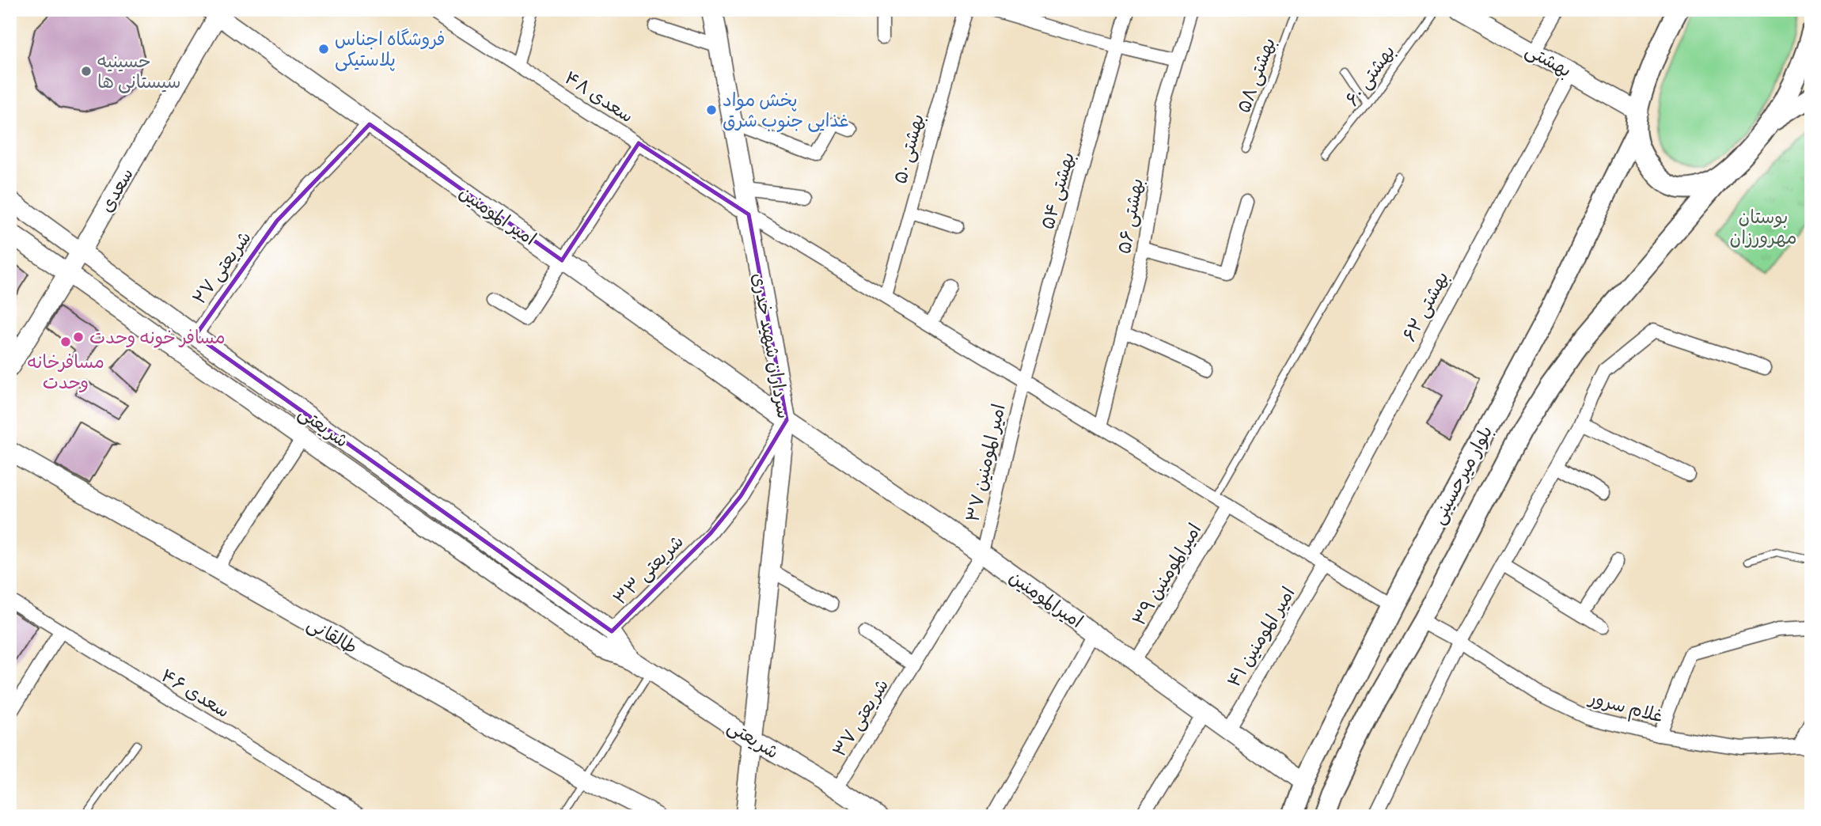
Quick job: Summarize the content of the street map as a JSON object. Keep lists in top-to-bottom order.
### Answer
{
  "streets": {
    "main road": [
      "بهشتی",
      "سعدی",
      "امیر المومنین",
      "سرداران شهید خدری",
      "شریعتی",
      "بلوار میرحسینی",
      "امیرالمومنین",
      "طالقانی"
    ],
    "street": [
      "سعدی ۴۸",
      "بهشتی ۵۰",
      "بهشتی ۵۴",
      "بهشتی ۵۶",
      "شریعتی ۲۷",
      "بهشتی ۶۲",
      "امیر المومنین ۳۷",
      "شریعتی ۳۳",
      "امیرالمومنین ۳۹",
      "امیر المومنین ۴۱",
      "سعدی ۴۶",
      "غلام سرور",
      "شریعتی ۳۷"
    ],
    "lane": ["بهشتی ۵۸", "بهشتی ۶۰"]
  },
  "crossings": [
    ["بهشتی", "بهشتی ۶۲"],
    ["سعدی ۴۸", "بهشتی ۵۰"],
    ["سعدی ۴۸", "بهشتی ۵۴"],
    ["سعدی ۴۸", "بهشتی ۵۶"],
    ["سعدی ۴۸", "بهشتی ۶۲"],
    ["سعدی ۴۸", "سرداران شهید خدری"],
    ["سعدی ۴۸", "امیر المومنین ۳۷"],
    ["سعدی ۴۸", "بلوار میرحسینی"],
    ["سعدی ۴۸", "امیرالمومنین ۳۹"],
    ["سعدی ۴۸", "امیر المومنین ۴۱"],
    ["سعدی", "امیر المومنین"],
    ["سعدی", "شریعتی"],
    ["بهشتی ۵۴", "امیر المومنین ۳۷"],
    ["امیر المومنین", "شریعتی ۲۷"],
    ["امیر المومنین", "سرداران شهید خدری"],
    ["امیر المومنین", "شریعتی ۳۳"],
    ["امیر المومنین", "امیرالمومنین"],
    ["شریعتی ۲۷", "شریعتی"],
    ["سرداران شهید خدری", "شریعتی"],
    ["سرداران شهید خدری", "شریعتی ۳۳"],
    ["سرداران شهید خدری", "امیرالمومنین"],
    ["شریعتی", "شریعتی ۳۳"],
    ["شریعتی", "شریعتی ۳۷"],
    ["امیر المومنین ۳۷", "امیرالمومنین"],
    ["امیر المومنین ۳۷", "شریعتی ۳۷"],
    ["بلوار میرحسینی", "امیرالمومنین"],
    ["بلوار میرحسینی", "غلام سرور"],
    ["شریعتی ۳۳", "امیرالمومنین"],
    ["امیرالمومنین ۳۹", "امیرالمومنین"],
    ["امیرالمومنین", "امیر المومنین ۴۱"]
  ],
  "parks": ["بوستان مهرورزان"],
  "places": [
    "فروشگاه اجناس پلاستیکی",
    "حسینیه سیستانی ها",
    "پخش مواد غذایی جنوب شرق",
    "مسافر خونه وحدت",
    "مسافرخانه وحدت"
  ]
}
